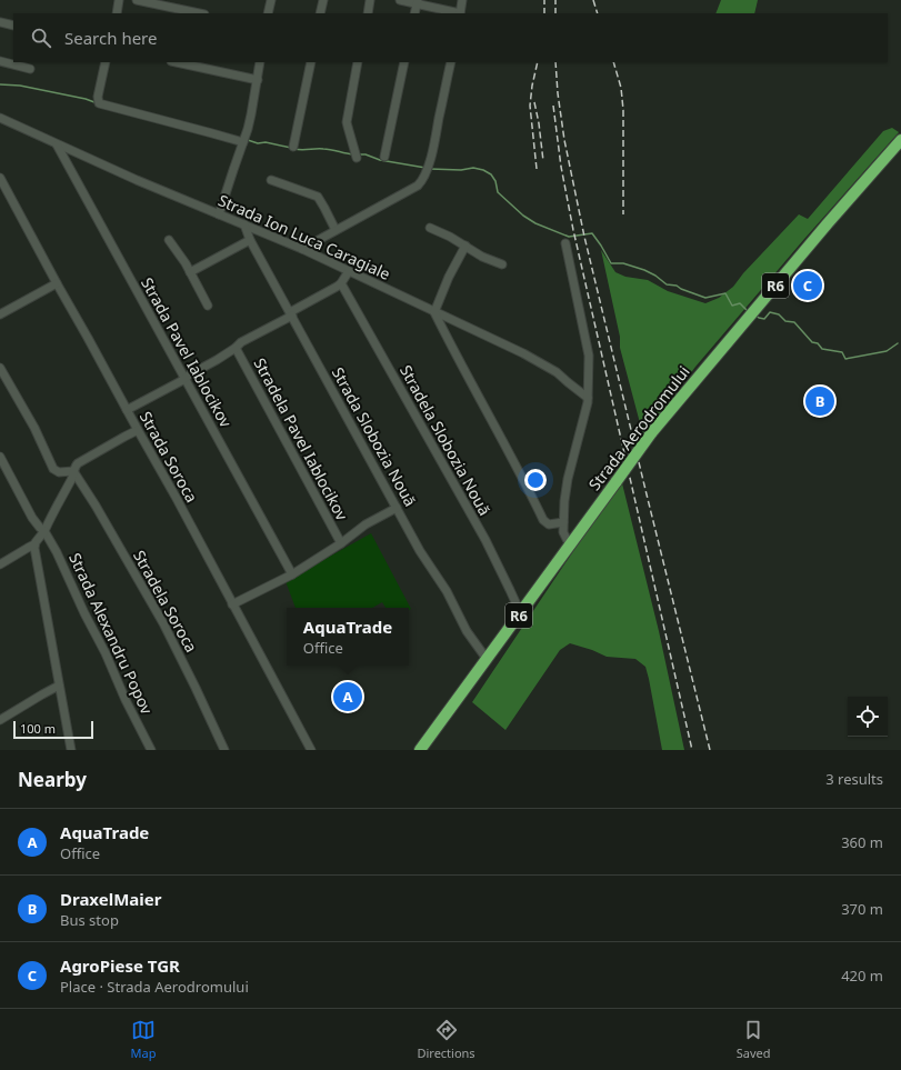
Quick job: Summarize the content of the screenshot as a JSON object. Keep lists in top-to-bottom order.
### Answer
{
  "streets": {
    "highway": ["R6", "Strada Aerodromului"],
    "street": [
      "Strada Ion Luca Caragiale",
      "Strada Pavel Iablocikov",
      "Strada Slobozia Nouă",
      "Stradela Pavel Iablocikov",
      "Stradela Slobozia Nouă",
      "Strada Soroca",
      "Stradela Sorocа",
      "Strada Alexandru Popov"
    ]
  },
  "crossings": [
    ["Strada Ion Luca Caragiale", "Strada Pavel Iablocikov"],
    ["Strada Ion Luca Caragiale", "Strada Slobozia Nouă"],
    ["Strada Aerodromului", "Strada Slobozia Nouă"],
    ["Strada Aerodromului", "Stradela Slobozia Nouă"]
  ],
  "scale_bar": "100 m",
  "page": {
    "search": "Search here",
    "pins": ["C", "B", "A"],
    "popup": ["AquaTrade", "Office"],
    "scale": "100 m",
    "heading": ["Nearby", "3 results"],
    "list": [
      {
        "mark": "A",
        "name": "AquaTrade",
        "note": "Office",
        "value": "360 m"
      },
      {
        "mark": "B",
        "name": "DraxelMaier",
        "note": "Bus stop",
        "value": "370 m"
      },
      {
        "mark": "C",
        "name": "AgroPiese TGR",
        "note": "Place · Strada Aerodromului",
        "value": "420 m"
      }
    ],
    "nav": ["Map", "Directions", "Saved"]
  }
}
